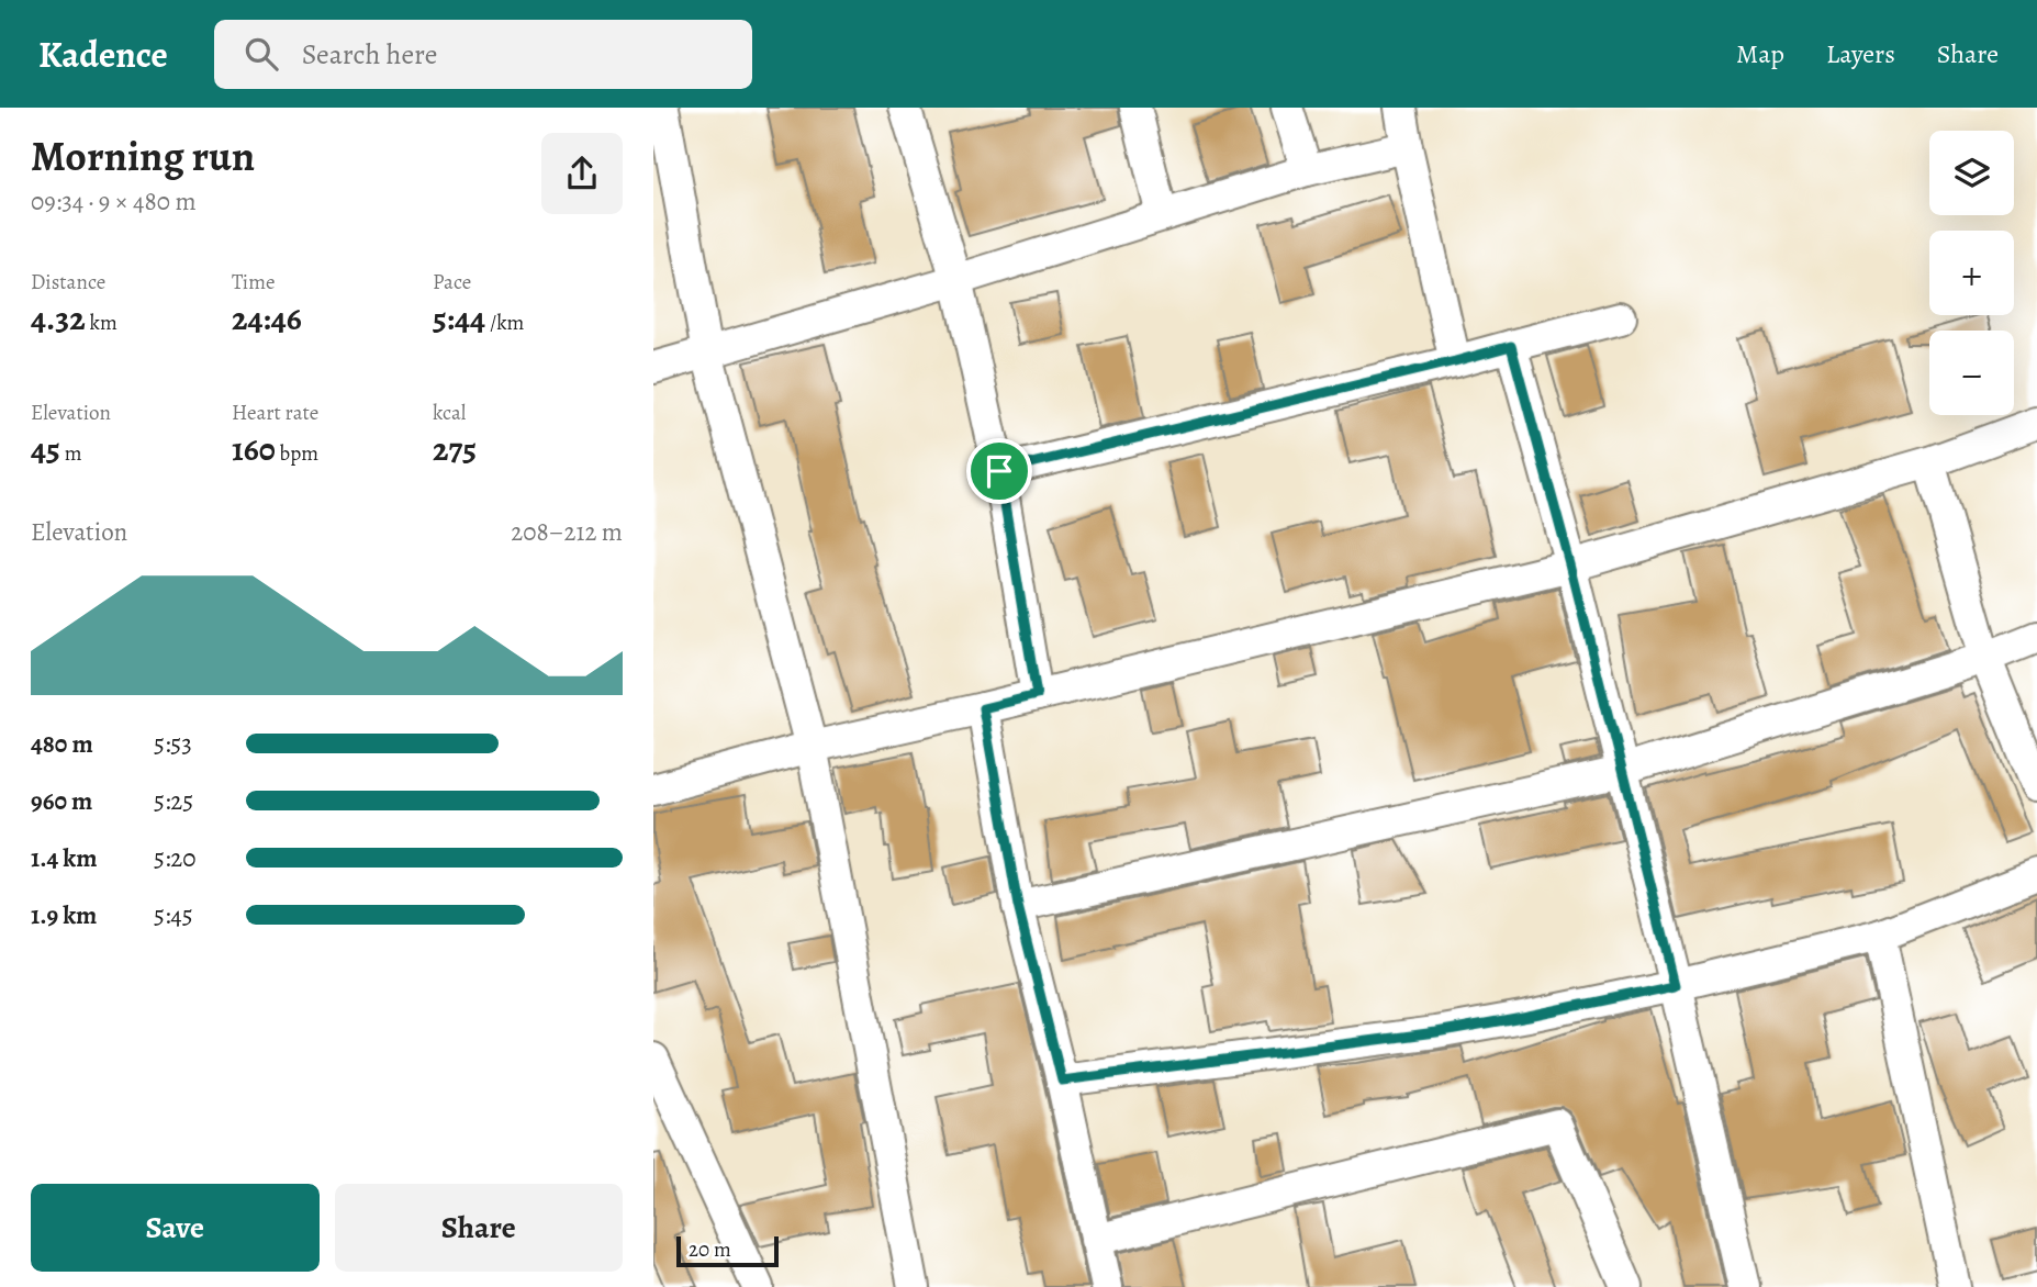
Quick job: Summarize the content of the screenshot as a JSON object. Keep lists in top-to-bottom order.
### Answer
{
  "scale_bar": "20 m",
  "page": {
    "header": "Kadence",
    "search": "Search here",
    "nav": ["Map", "Layers", "Share"],
    "heading": ["Morning run", "09:34 · 9 × 480 m"],
    "map_buttons": ["+", "−"],
    "stats": [
      ["Distance", "4.32 km"],
      ["Time", "24:46"],
      ["Pace", "5:44 /km"],
      ["Elevation", "45 m"],
      ["Heart rate", "160 bpm"],
      ["kcal", "275"]
    ],
    "chart": ["Elevation", "208–212 m"],
    "list": [
      {
        "name": "480 m",
        "note": "5:53"
      },
      {
        "name": "960 m",
        "note": "5:25"
      },
      {
        "name": "1.4 km",
        "note": "5:20"
      },
      {
        "name": "1.9 km",
        "note": "5:45"
      }
    ],
    "buttons": ["Save", "Share"],
    "scale": "20 m"
  }
}
